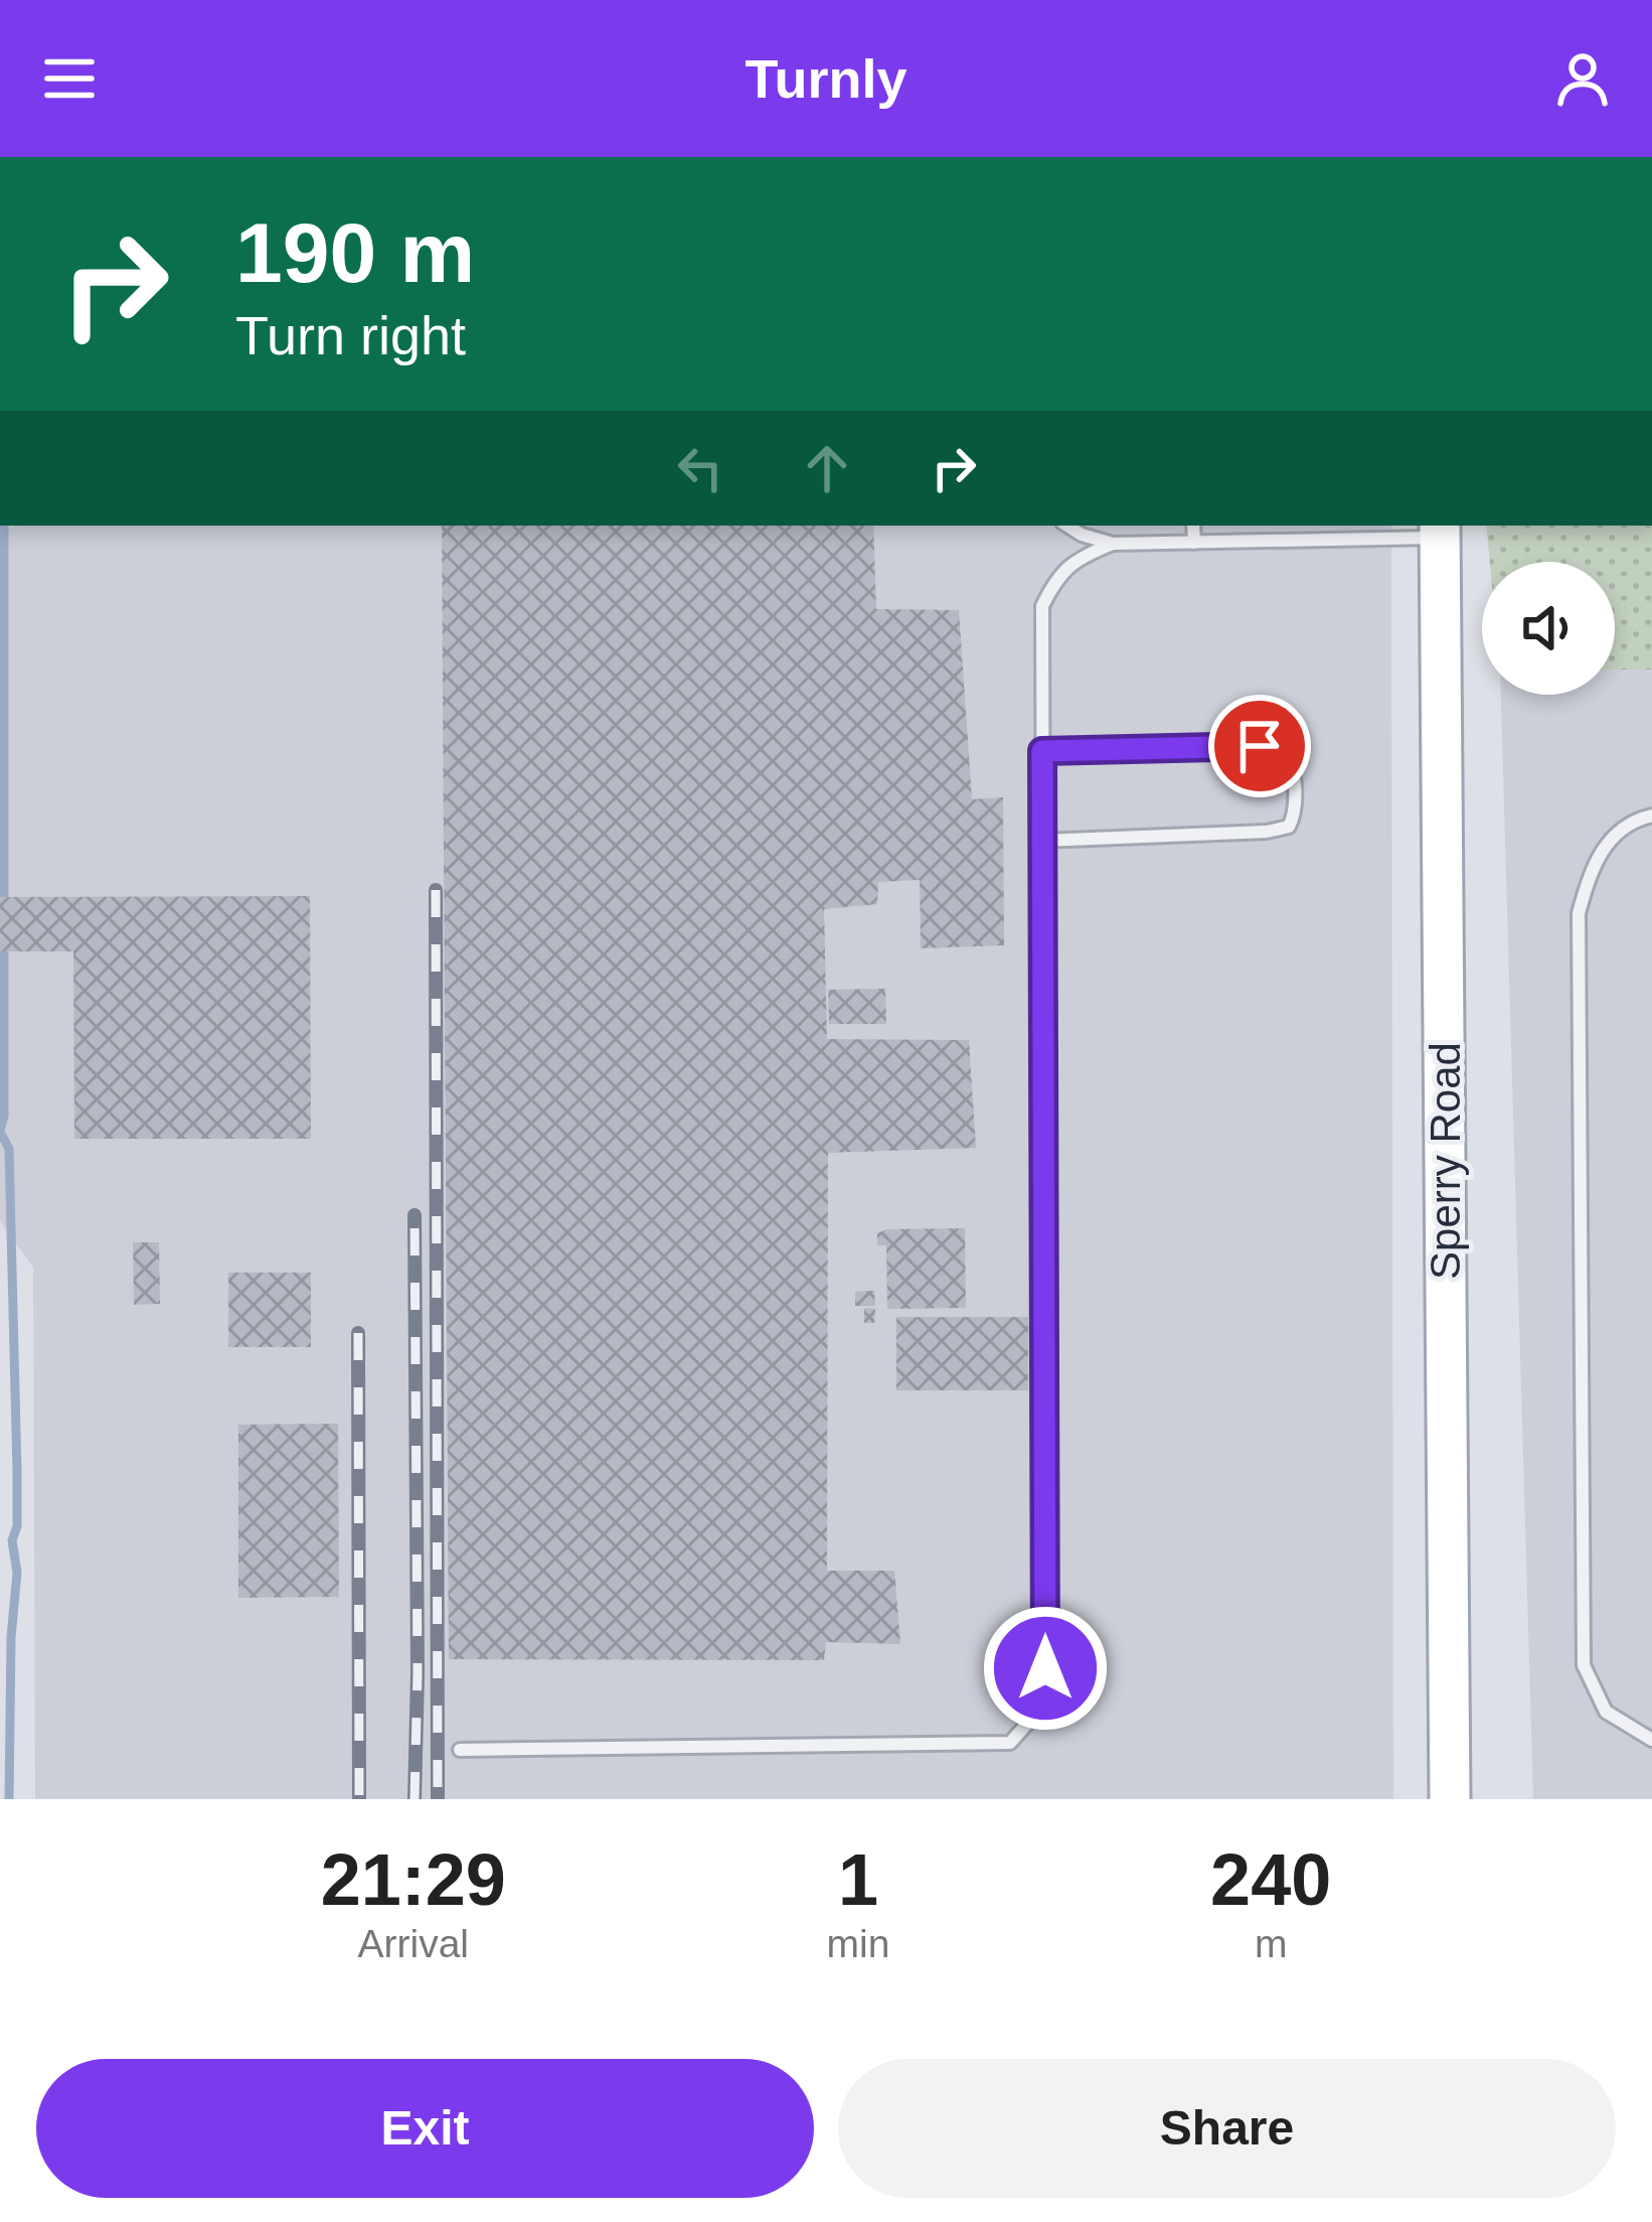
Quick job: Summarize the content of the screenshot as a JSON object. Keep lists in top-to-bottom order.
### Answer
{
  "streets": {
    "main road": ["Sperry Road"]
  },
  "page": {
    "header": "Turnly",
    "turn": ["190 m", "Turn right"],
    "eta": [
      "21:29",
      "Arrival",
      "1",
      "min",
      "240",
      "m"
    ],
    "buttons": ["Exit", "Share"]
  }
}
